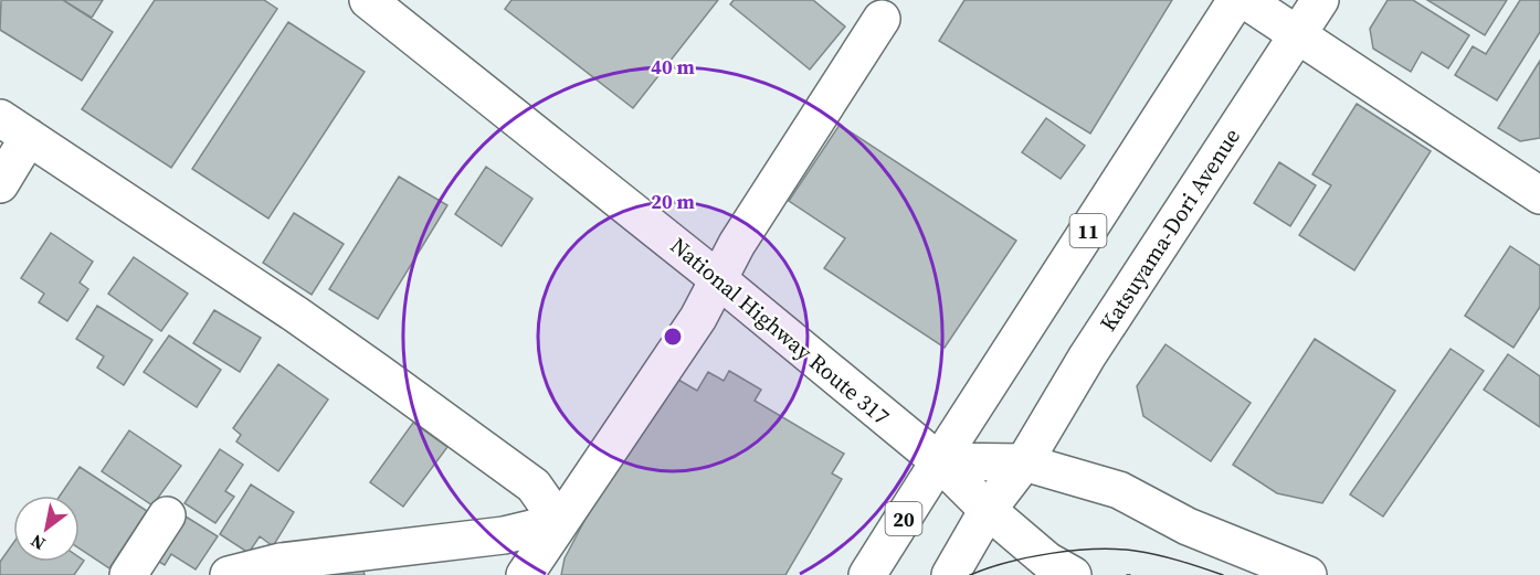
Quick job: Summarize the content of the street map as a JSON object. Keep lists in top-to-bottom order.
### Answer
{
  "streets": {
    "main road": [
      "Katsuyama-Dori Avenue",
      "11",
      "National Highway Route 317",
      "20"
    ]
  },
  "crossings": [
    ["Katsuyama-Dori Avenue", "National Highway Route 317"],
    ["11", "National Highway Route 317"],
    ["11", "20"],
    ["National Highway Route 317", "20"]
  ],
  "north": "bottom left",
  "rings": ["40 m", "20 m"]
}
